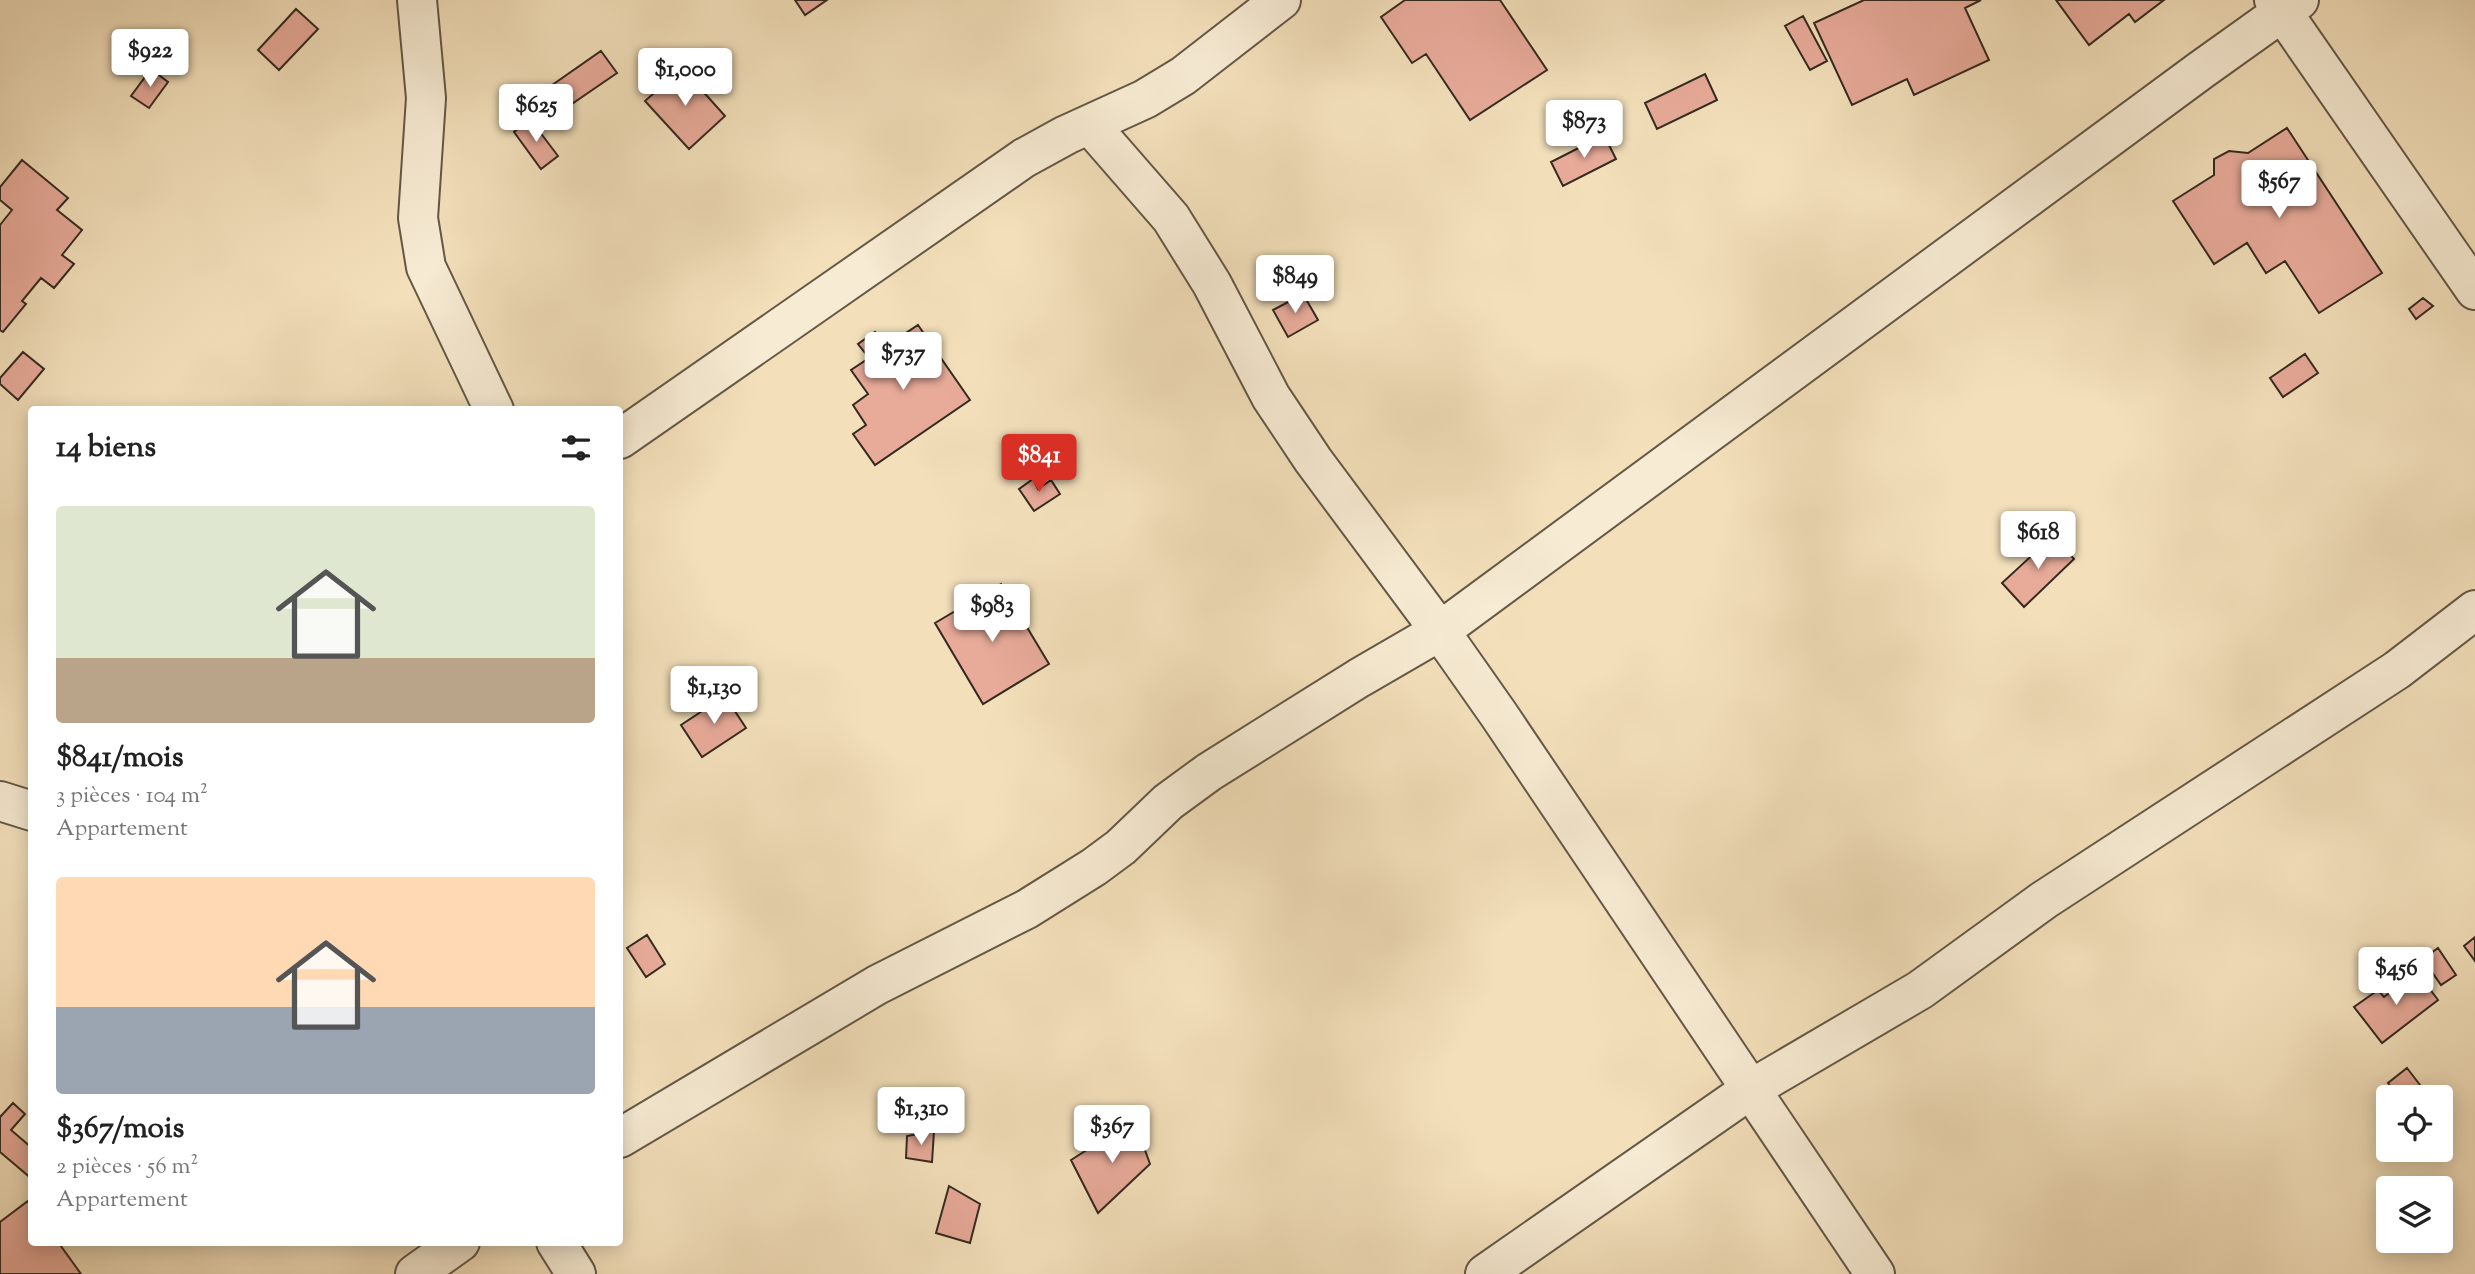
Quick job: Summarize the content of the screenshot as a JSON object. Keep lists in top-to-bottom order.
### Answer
{
  "page": {
    "price": [
      "$922",
      "$1,000",
      "$625",
      "$873",
      "$567",
      "$849",
      "$737",
      "$841",
      "$618",
      "$983",
      "$1,130",
      "$456",
      "$1,310",
      "$367"
    ],
    "heading": "14 biens",
    "list": [
      {
        "name": "$841/mois",
        "note": "3 pièces · 104 m² · Appartement"
      },
      {
        "name": "$367/mois",
        "note": "2 pièces · 56 m² · Appartement"
      }
    ]
  }
}
